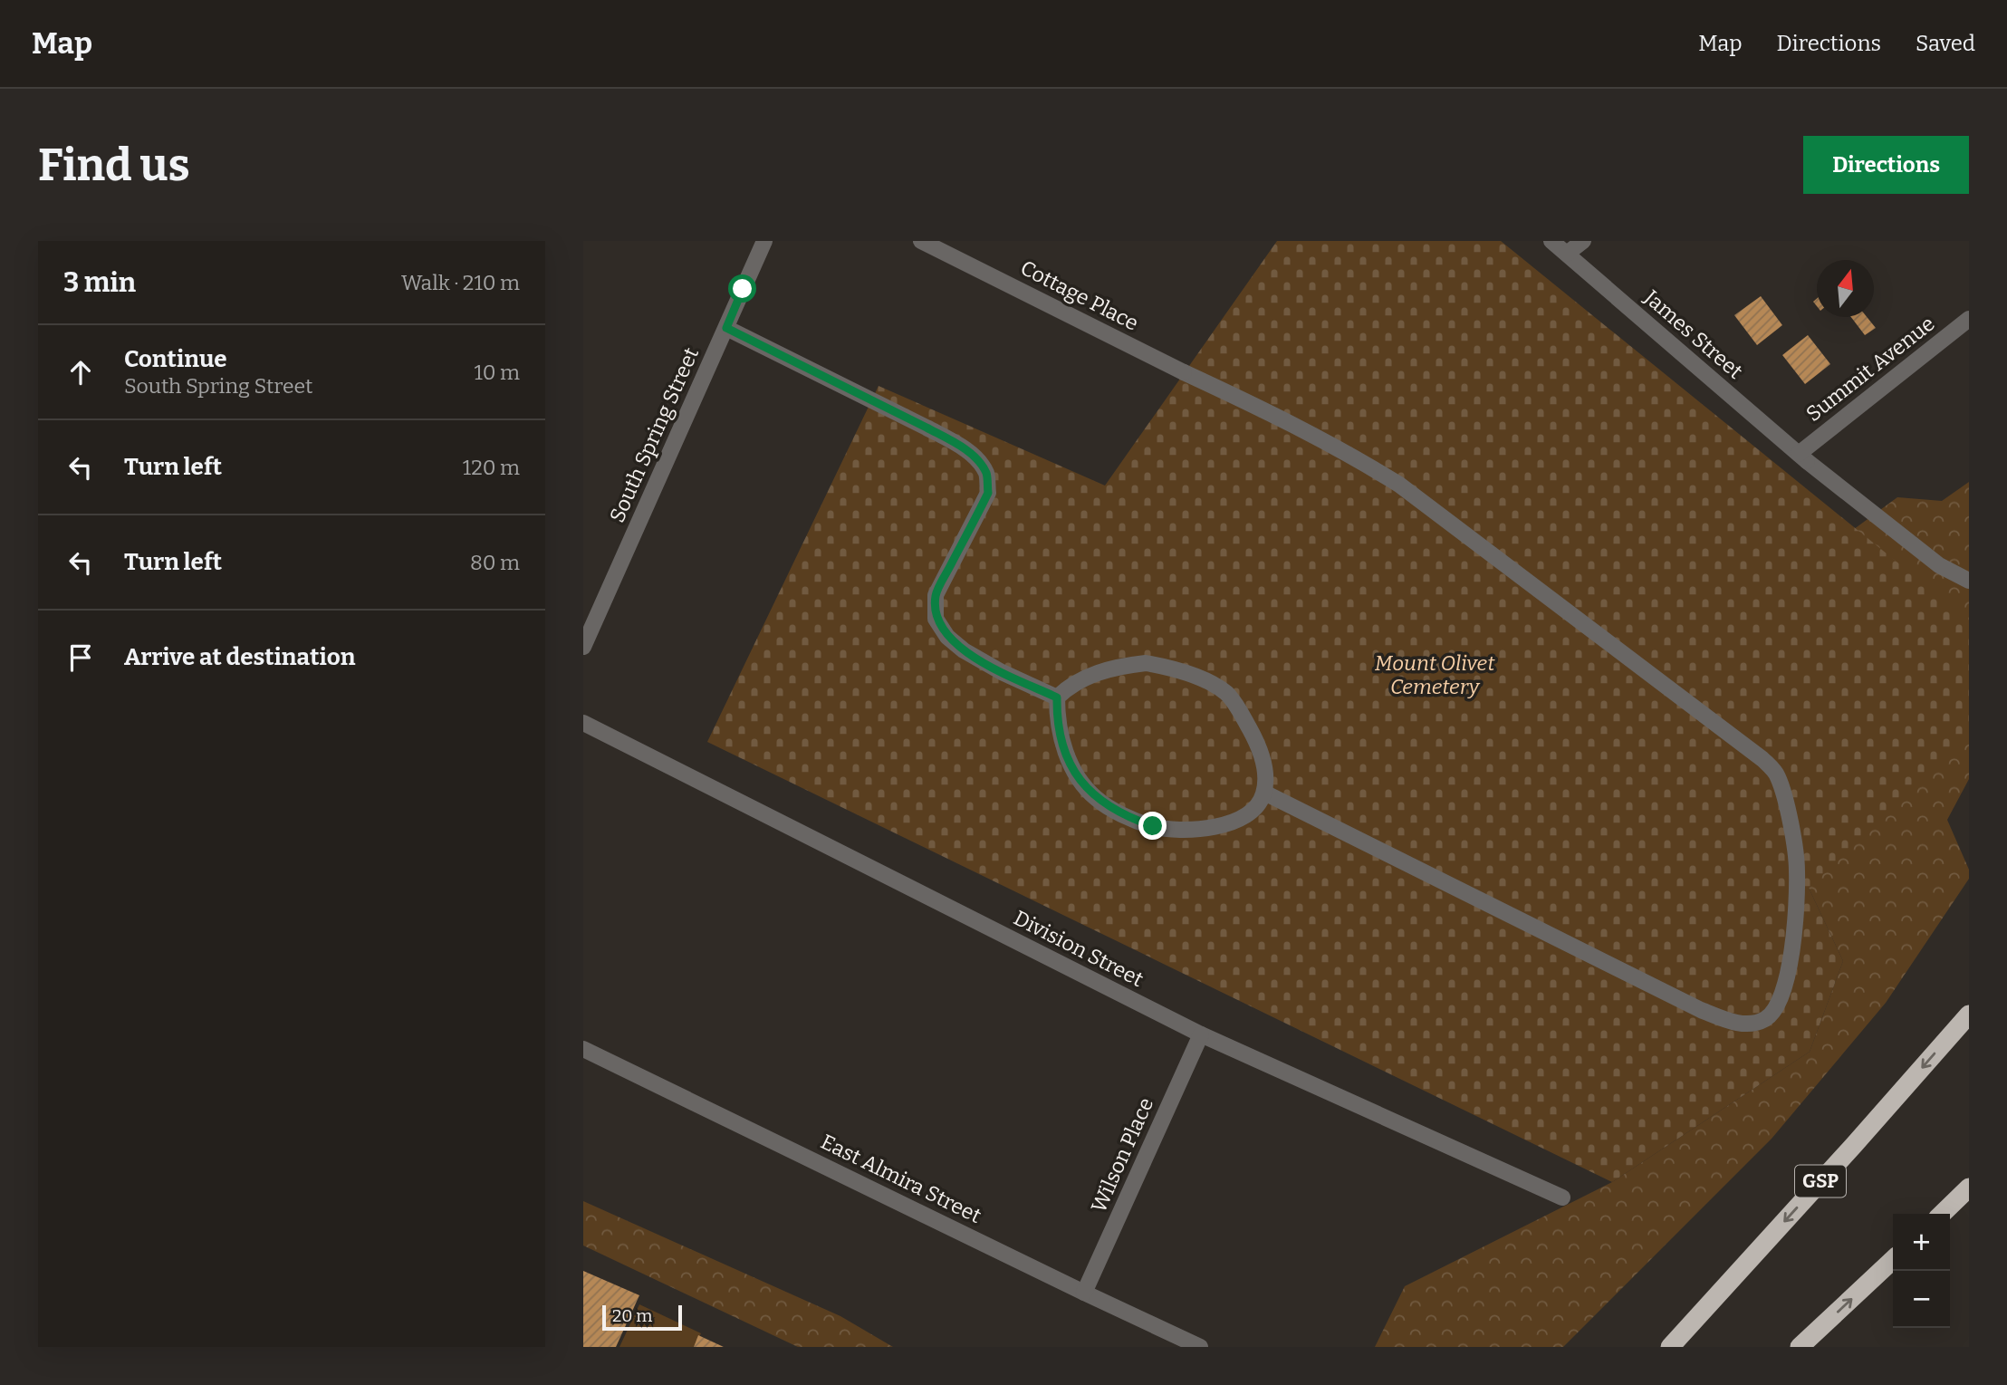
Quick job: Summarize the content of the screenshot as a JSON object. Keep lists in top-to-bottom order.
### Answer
{
  "streets": {
    "highway": ["GSP"],
    "street": [
      "Cottage Place",
      "James Street",
      "Summit Avenue",
      "South Spring Street",
      "Division Street",
      "Wilson Place",
      "East Almira Street"
    ]
  },
  "crossings": [
    ["James Street", "Summit Avenue"],
    ["Division Street", "Wilson Place"],
    ["Wilson Place", "East Almira Street"]
  ],
  "parks": ["Mount Olivet Cemetery"],
  "scale_bar": "20 m",
  "north": "top",
  "page": {
    "header": "Map",
    "nav": ["Map", "Directions", "Saved"],
    "buttons": "Directions",
    "title": "Find us",
    "heading": ["3 min", "Walk · 210 m"],
    "list": [
      ["Continue", "South Spring Street", "10 m"],
      ["Turn left", "120 m"],
      ["Turn left", "80 m"],
      "Arrive at destination"
    ],
    "map_buttons": ["+", "−"],
    "scale": "20 m"
  }
}
